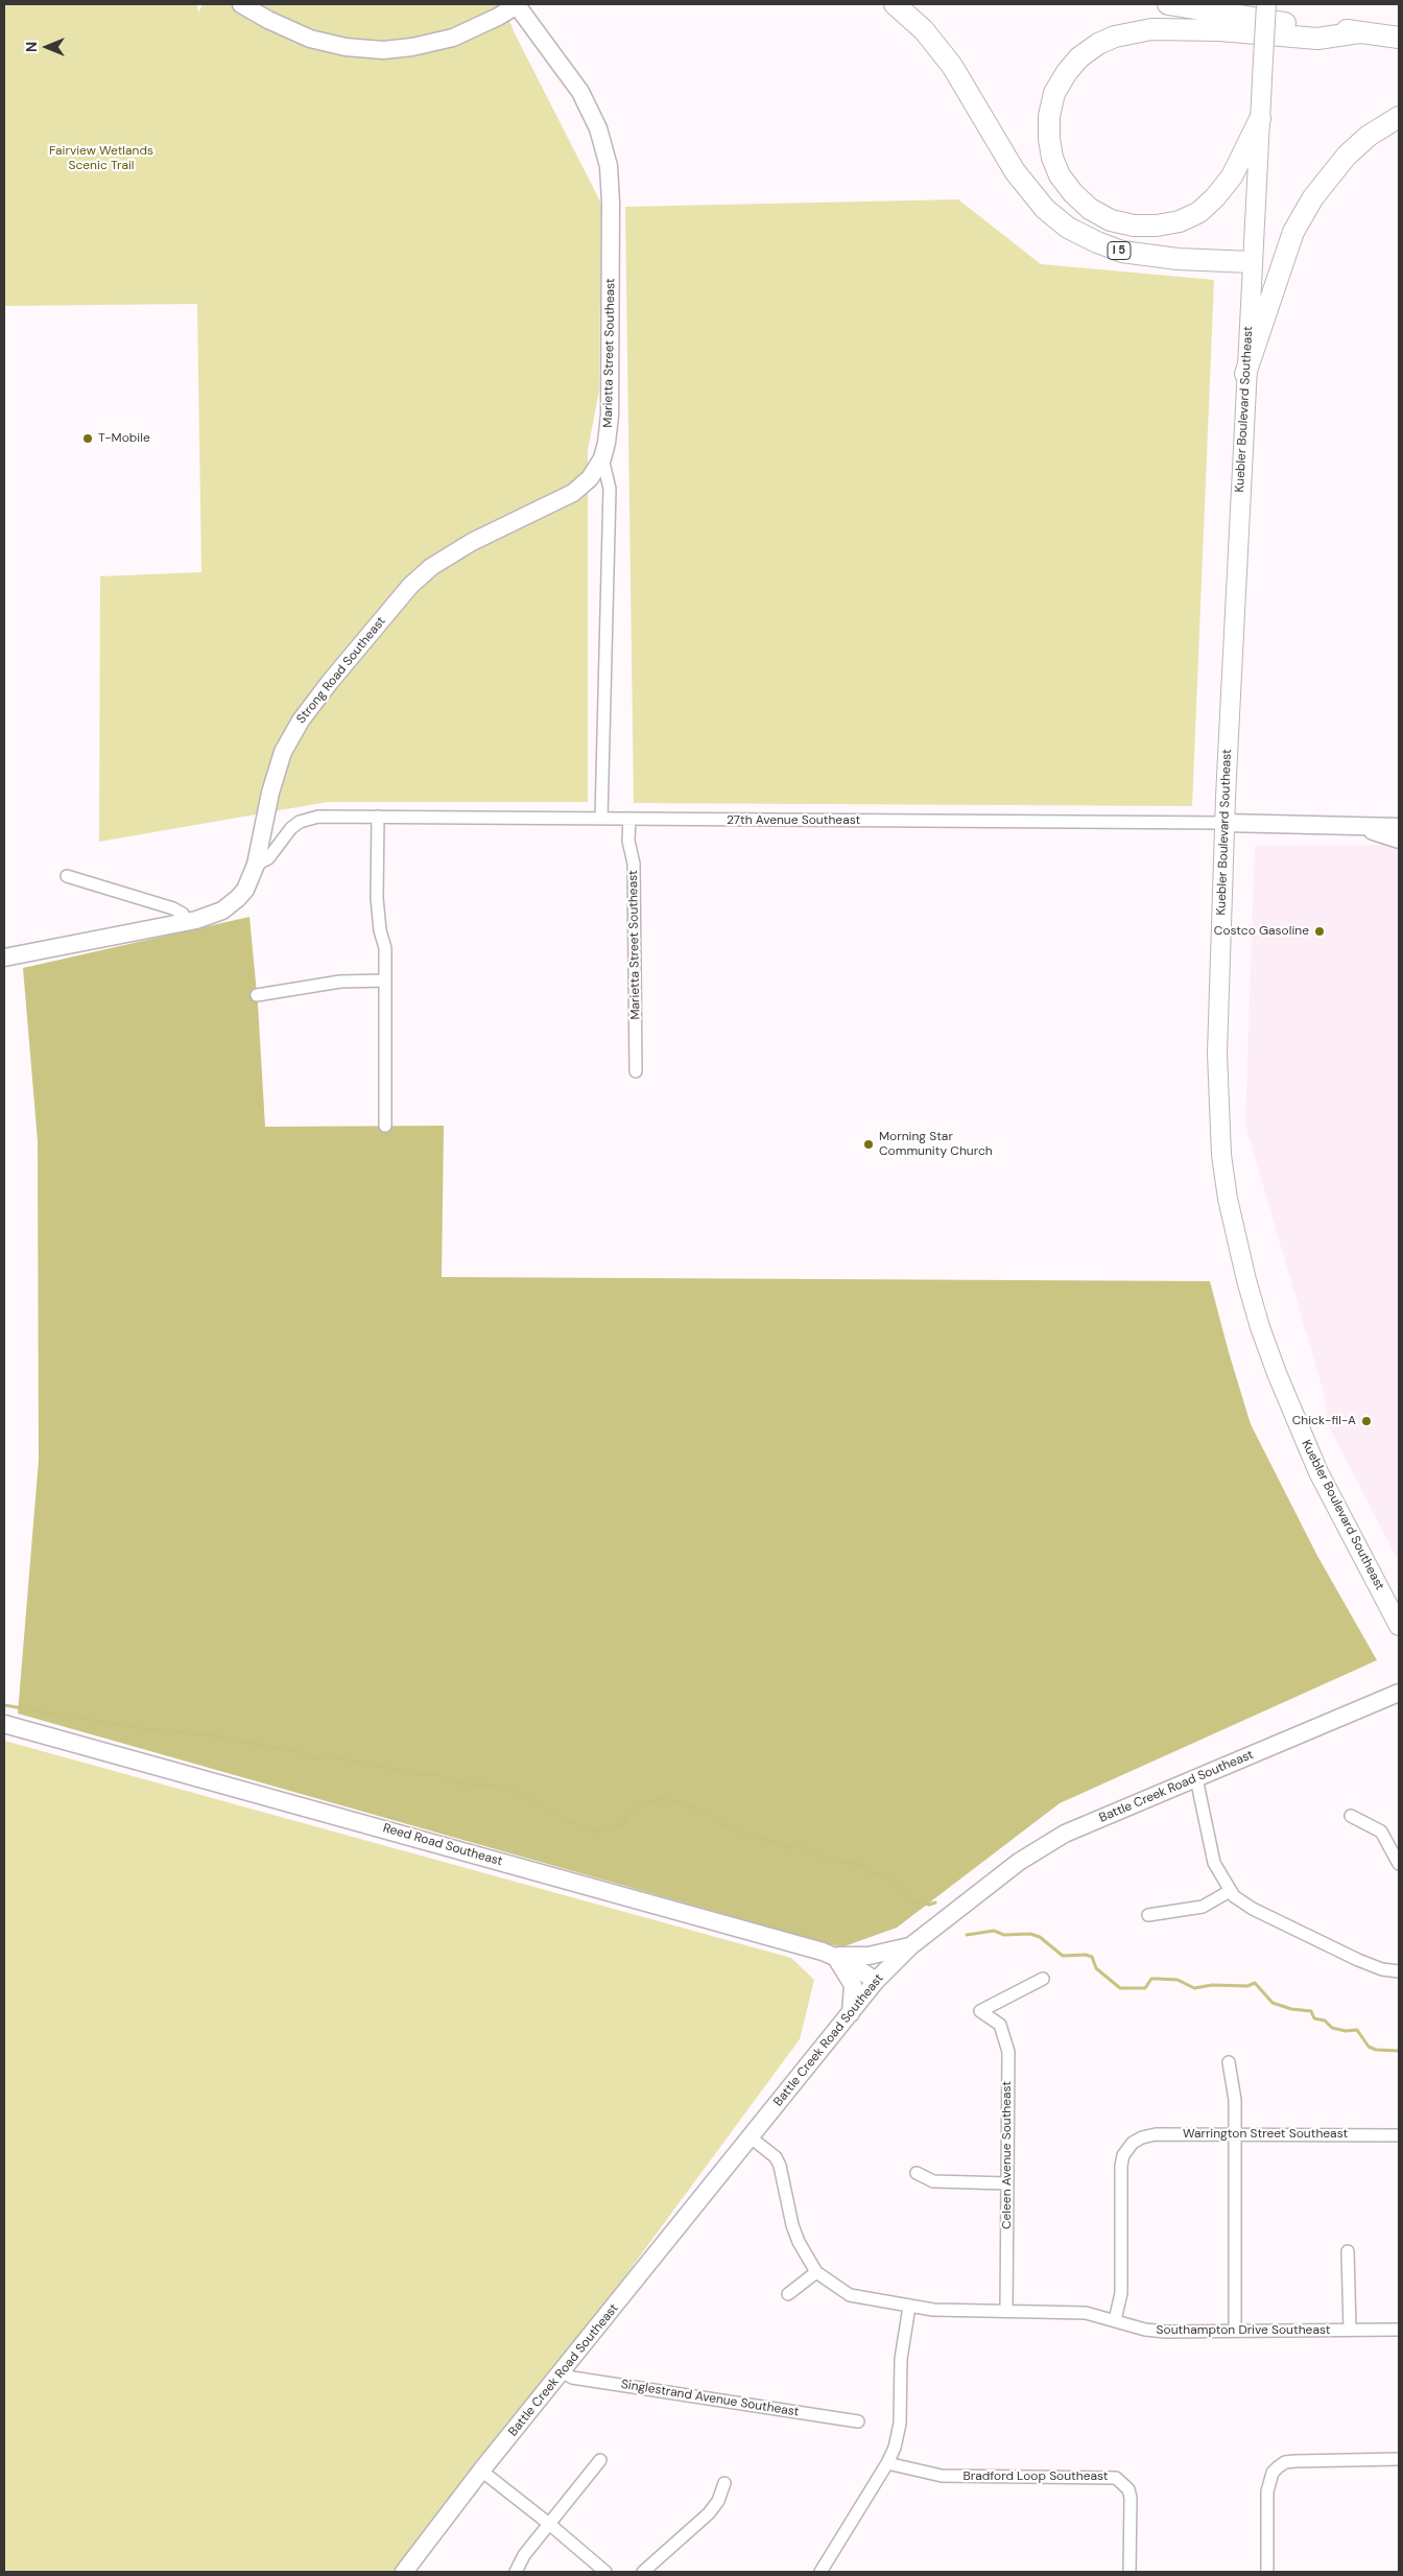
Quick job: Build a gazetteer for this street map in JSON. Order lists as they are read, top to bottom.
{
  "streets": {
    "highway": ["I 5"],
    "main road": ["Kuebler Boulevard Southeast"],
    "street": [
      "Marietta Street Southeast",
      "Strong Road Southeast",
      "27th Avenue Southeast",
      "Battle Creek Road Southeast",
      "Reed Road Southeast",
      "Warrington Street Southeast",
      "Celeen Avenue Southeast",
      "Southampton Drive Southeast",
      "Singlestrand Avenue Southeast",
      "Bradford Loop Southeast"
    ]
  },
  "crossings": [
    ["I 5", "Kuebler Boulevard Southeast"],
    ["Marietta Street Southeast", "Strong Road Southeast"],
    ["Marietta Street Southeast", "27th Avenue Southeast"],
    ["Kuebler Boulevard Southeast", "27th Avenue Southeast"],
    ["Strong Road Southeast", "27th Avenue Southeast"],
    ["Battle Creek Road Southeast", "Reed Road Southeast"],
    ["Battle Creek Road Southeast", "Southampton Drive Southeast"],
    ["Battle Creek Road Southeast", "Singlestrand Avenue Southeast"],
    ["Warrington Street Southeast", "Southampton Drive Southeast"],
    ["Celeen Avenue Southeast", "Southampton Drive Southeast"]
  ],
  "parks": ["Fairview Wetlands Scenic Trail"],
  "places": [
    "T-Mobile",
    "Costco Gasoline",
    "Morning Star Community Church",
    "Chick-fil-A"
  ],
  "north": "left"
}
